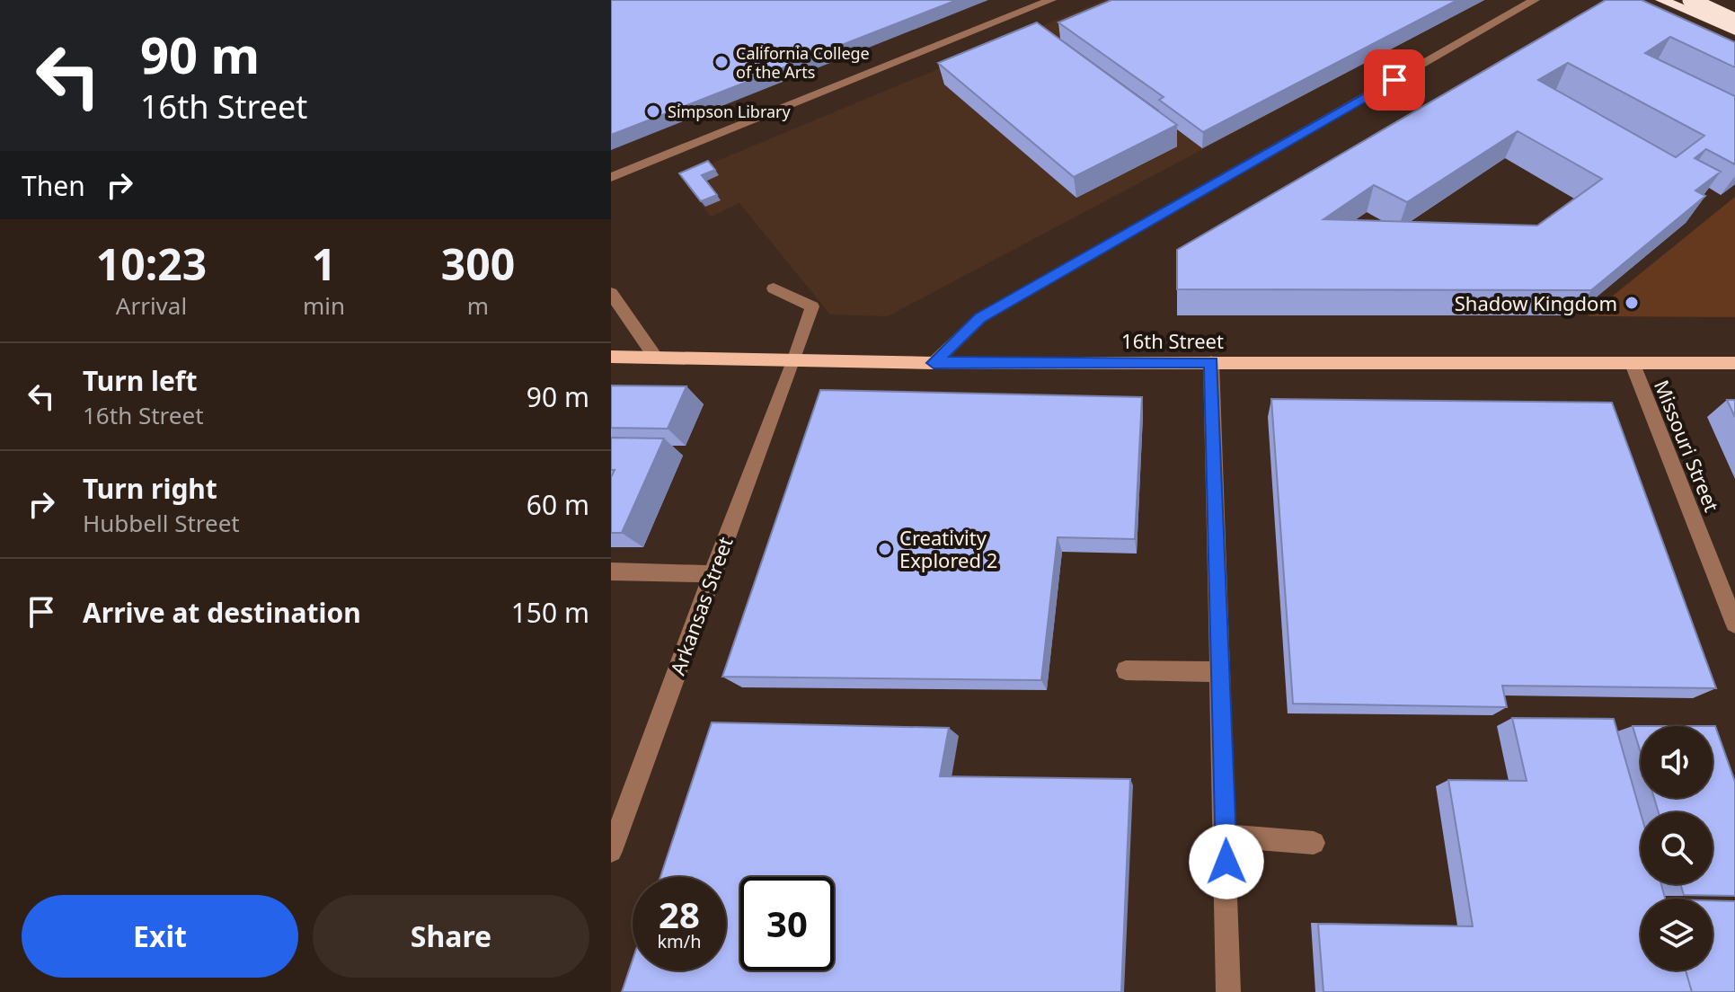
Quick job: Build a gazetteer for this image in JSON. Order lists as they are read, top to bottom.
{
  "streets": {
    "main road": ["16th Street"],
    "street": ["Missouri Street", "Arkansas Street"]
  },
  "crossings": [
    ["16th Street", "Missouri Street"],
    ["16th Street", "Arkansas Street"]
  ],
  "places": [
    "California College of the Arts",
    "Simpson Library",
    "Shadow Kingdom",
    "Creativity Explored 2"
  ],
  "page": {
    "turn": ["90 m", "16th Street"],
    "then": "Then",
    "eta": [
      "10:23",
      "Arrival",
      "1",
      "min",
      "300",
      "m"
    ],
    "list": [
      {
        "name": "Turn left",
        "note": "16th Street",
        "value": "90 m"
      },
      {
        "name": "Turn right",
        "note": "Hubbell Street",
        "value": "60 m"
      },
      {
        "name": "Arrive at destination",
        "value": "150 m"
      }
    ],
    "speed": "28 km/h",
    "limit": "30",
    "buttons": ["Exit", "Share"]
  }
}
